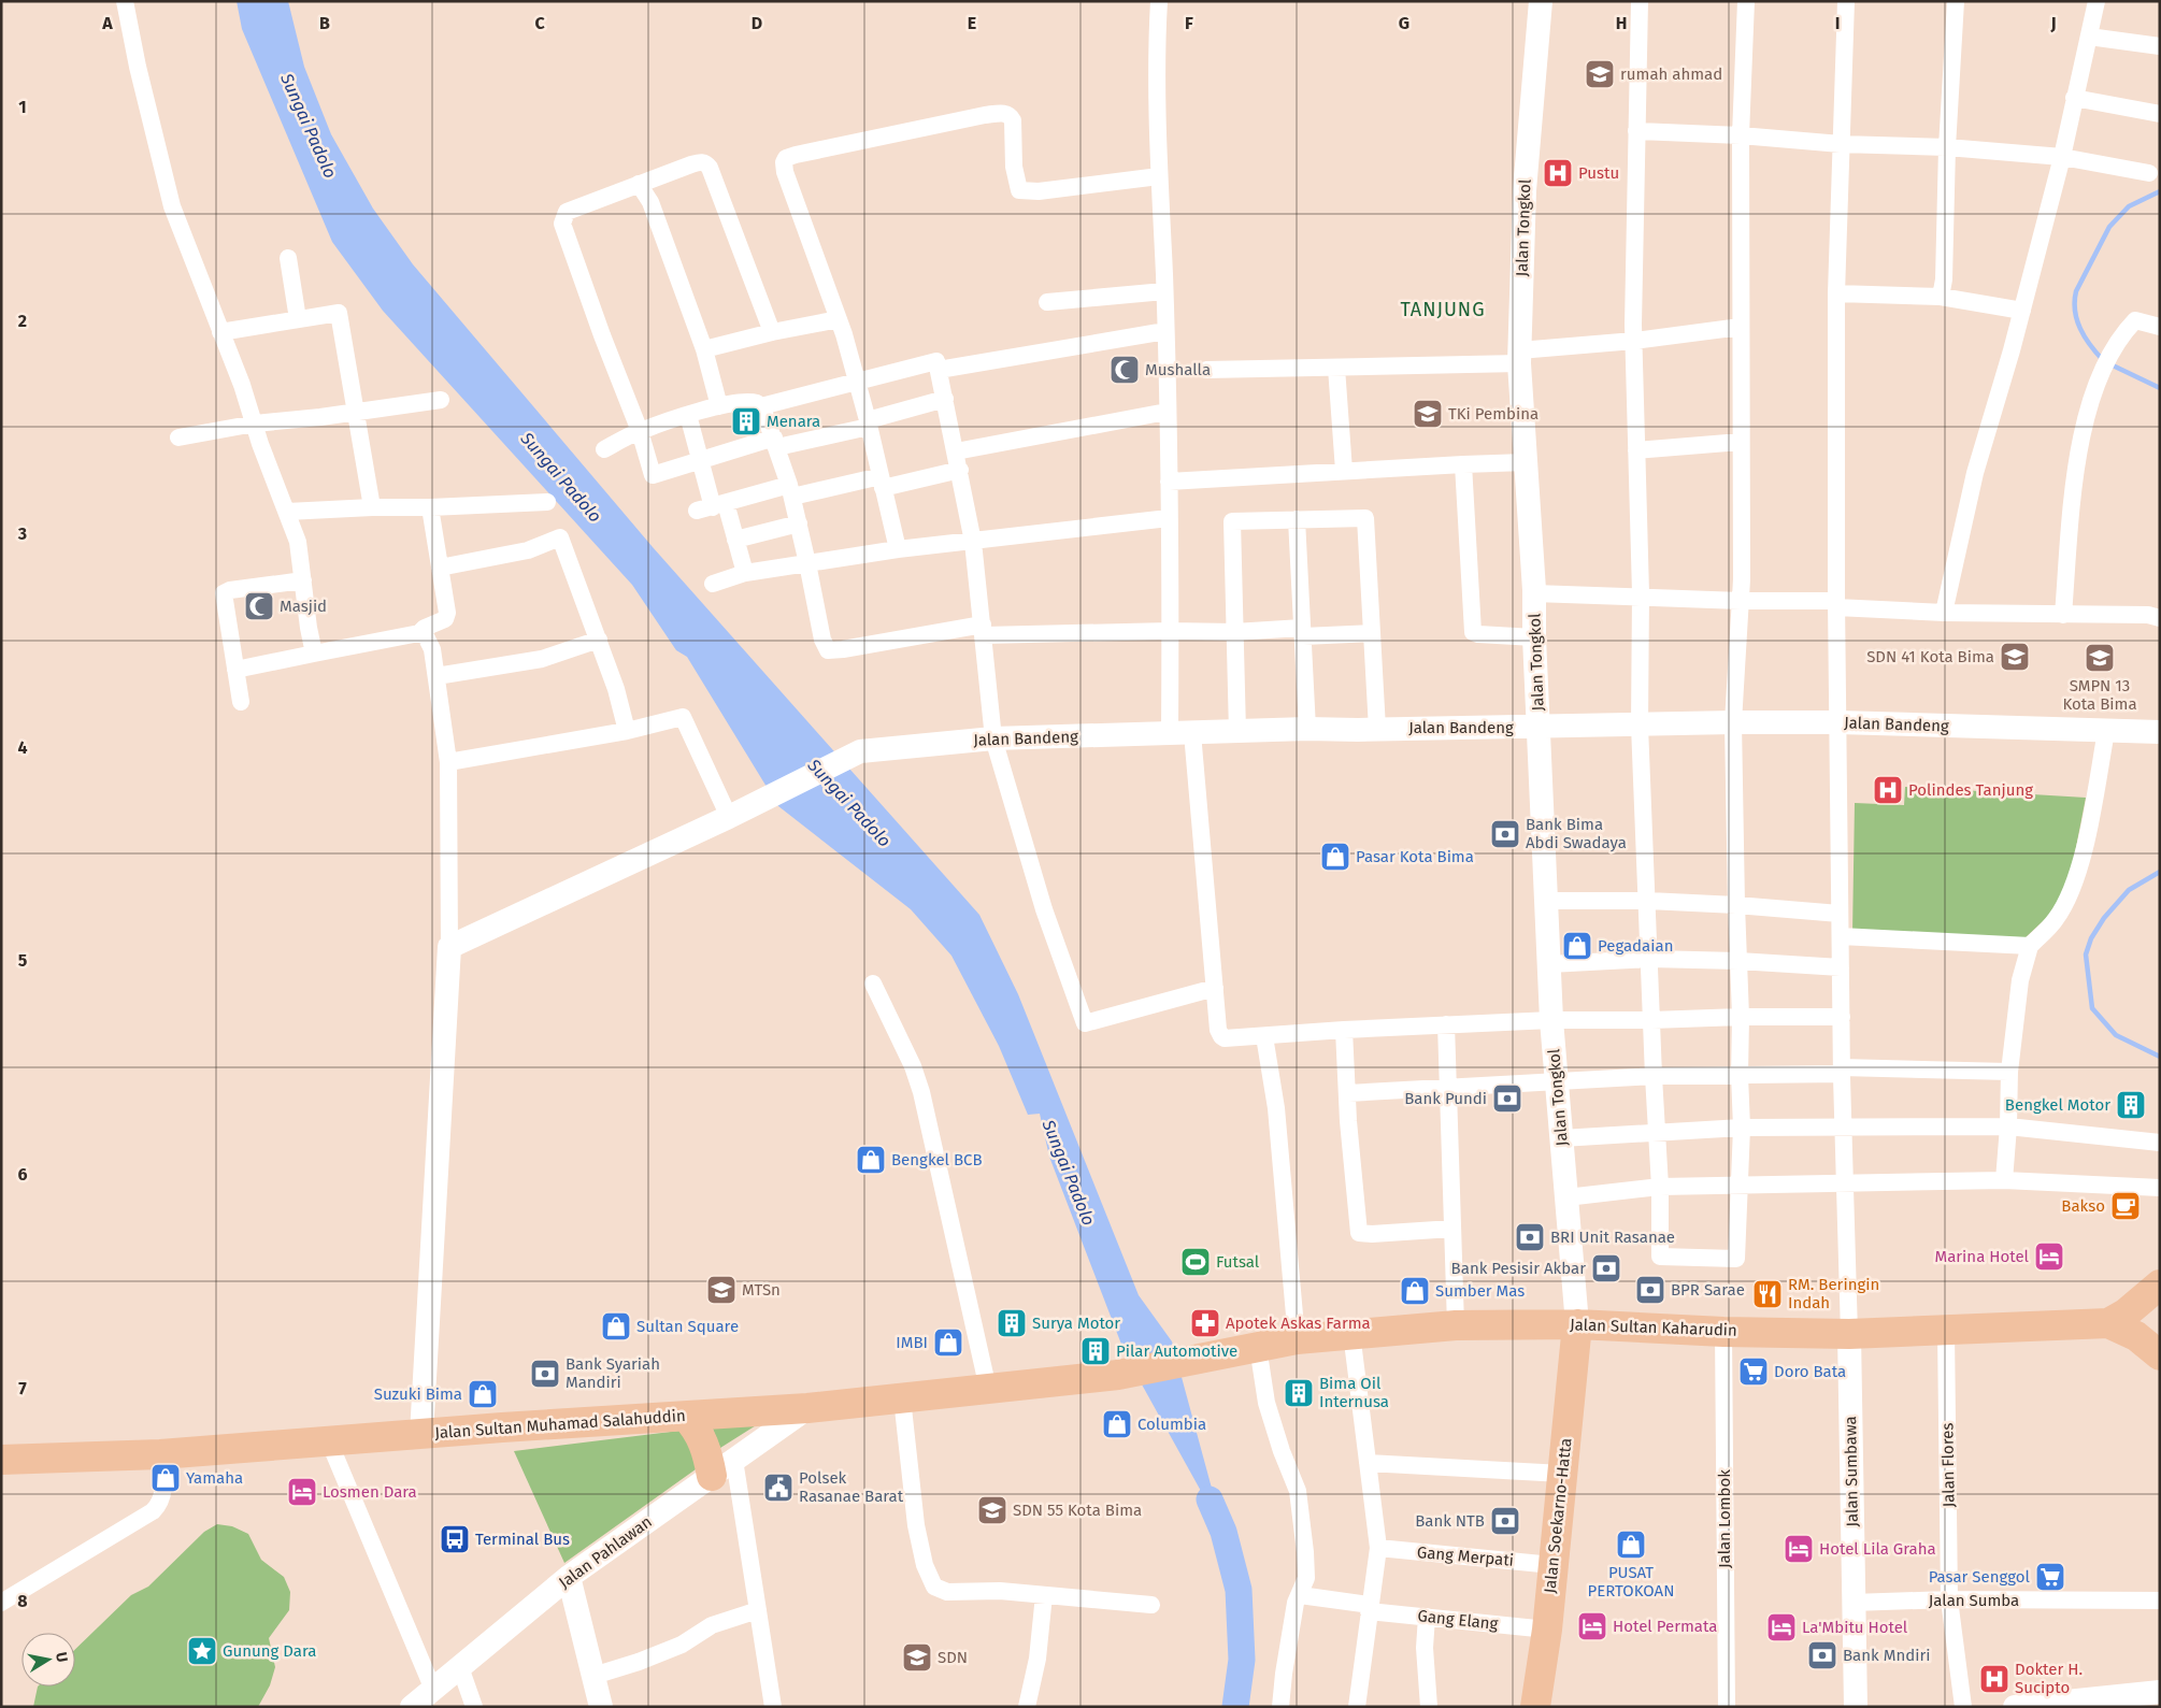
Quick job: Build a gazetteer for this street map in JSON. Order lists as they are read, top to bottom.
{
  "streets": {
    "highway": ["Jalan Sultan Kaharudin", "Jalan Sultan Muhamad Salahuddin", "Jalan Soekarno-Hatta"],
    "street": [
      "Jalan Tongkol",
      "Jalan Bandeng",
      "Jalan Flores",
      "Jalan Sumbawa",
      "Jalan Lombok",
      "Jalan Pahlawan",
      "Gang Merpati",
      "Jalan Sumba",
      "Gang Elang"
    ]
  },
  "crossings": [
    ["Jalan Tongkol", "Jalan Bandeng"],
    ["Jalan Tongkol", "Jalan Sultan Kaharudin"],
    ["Jalan Tongkol", "Jalan Soekarno-Hatta"],
    ["Jalan Sultan Kaharudin", "Jalan Sultan Muhamad Salahuddin"],
    ["Jalan Sultan Kaharudin", "Jalan Flores"],
    ["Jalan Sultan Kaharudin", "Jalan Sumbawa"],
    ["Jalan Sultan Kaharudin", "Jalan Soekarno-Hatta"],
    ["Jalan Sultan Kaharudin", "Jalan Lombok"],
    ["Jalan Sultan Muhamad Salahuddin", "Jalan Pahlawan"],
    ["Jalan Flores", "Jalan Sumba"],
    ["Jalan Sumbawa", "Jalan Sumba"],
    ["Jalan Soekarno-Hatta", "Gang Merpati"],
    ["Jalan Soekarno-Hatta", "Gang Elang"]
  ],
  "districts": ["TANJUNG"],
  "water": ["Sungai Padolo"],
  "places": {
    "school or university": [
      "rumah ahmad",
      "TKi Pembina",
      "SDN 41 Kota Bima",
      "SMPN 13 Kota Bima",
      "MTSn",
      "SDN 55 Kota Bima",
      "SDN"
    ],
    "hospital": ["Pustu", "Polindes Tanjung", "Dokter H. Sucipto"],
    "mosque": ["Mushalla", "Masjid"],
    "building": [
      "Menara",
      "Bengkel Motor",
      "Surya Motor",
      "Pilar Automotive",
      "Bima Oil Internusa"
    ],
    "bank": [
      "Bank Bima Abdi Swadaya",
      "Bank Pundi",
      "BRI Unit Rasanae",
      "Bank Pesisir Akbar",
      "BPR Sarae",
      "Bank Syariah Mandiri",
      "Bank NTB",
      "Bank Mndiri"
    ],
    "shop": [
      "Pasar Kota Bima",
      "Pegadaian",
      "Bengkel BCB",
      "Sumber Mas",
      "Sultan Square",
      "IMBI",
      "Suzuki Bima",
      "Columbia",
      "Yamaha",
      "PUSAT PERTOKOAN"
    ],
    "cafe": ["Bakso"],
    "hotel": [
      "Marina Hotel",
      "Losmen Dara",
      "Hotel Lila Graha",
      "Hotel Permata",
      "La'Mbitu Hotel"
    ],
    "sports": ["Futsal"],
    "restaurant": ["RM. Beringin Indah"],
    "pharmacy": ["Apotek Askas Farma"],
    "supermarket": ["Doro Bata", "Pasar Senggol"],
    "public building": ["Polsek Rasanae Barat"],
    "bus stop": ["Terminal Bus"],
    "place": ["Gunung Dara"]
  },
  "north": "right",
  "grid": {
    "columns": [
      "A",
      "B",
      "C",
      "D",
      "E",
      "F",
      "G",
      "H",
      "I",
      "J"
    ],
    "rows": [
      "1",
      "2",
      "3",
      "4",
      "5",
      "6",
      "7",
      "8"
    ]
  }
}
